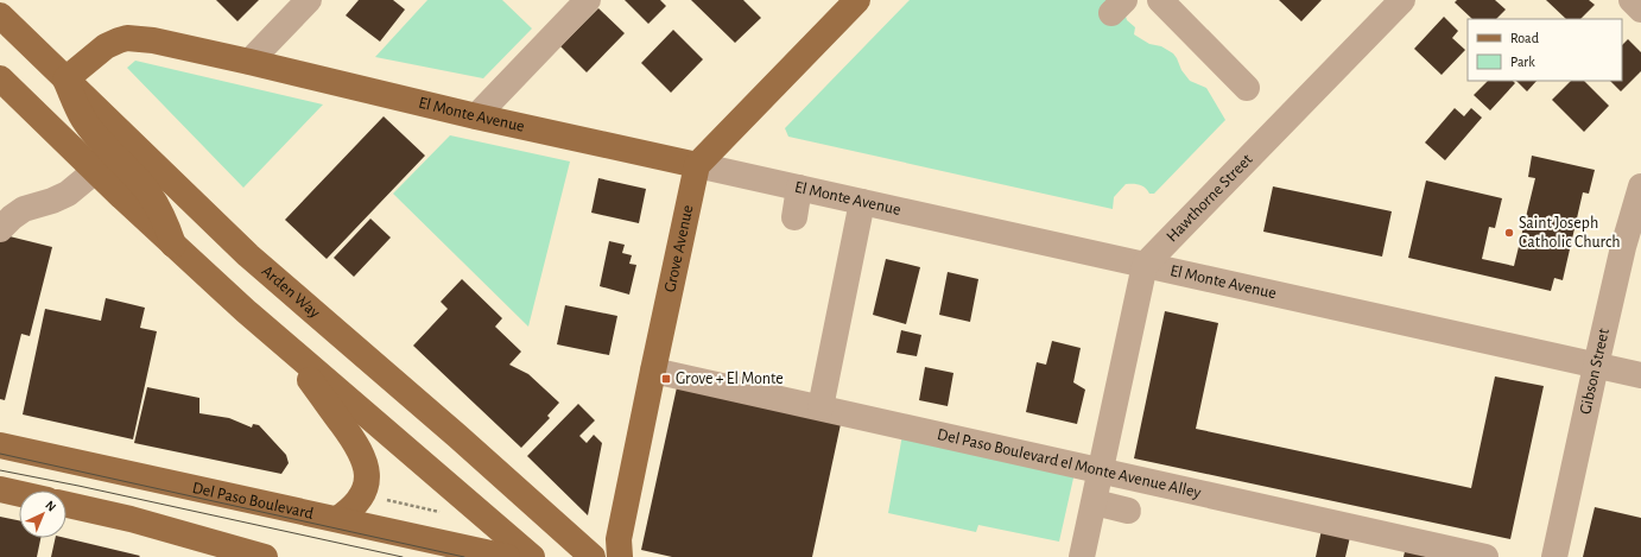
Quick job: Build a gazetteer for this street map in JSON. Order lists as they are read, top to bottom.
{
  "streets": {
    "main road": [
      "El Monte Avenue",
      "Grove Avenue",
      "Arden Way",
      "Del Paso Boulevard"
    ],
    "street": ["Hawthorne Street", "Gibson Street", "Del Paso Boulevard el Monte Avenue Alley"]
  },
  "crossings": [
    ["El Monte Avenue", "Hawthorne Street"],
    ["El Monte Avenue", "Grove Avenue"],
    ["El Monte Avenue", "Arden Way"],
    ["El Monte Avenue", "Gibson Street"],
    ["Grove Avenue", "Del Paso Boulevard el Monte Avenue Alley"]
  ],
  "places": {
    "other": ["Saint Joseph Catholic Church"],
    "transit": ["Grove + El Monte"]
  },
  "legend": ["Road", "Park"],
  "north": "top right"
}
